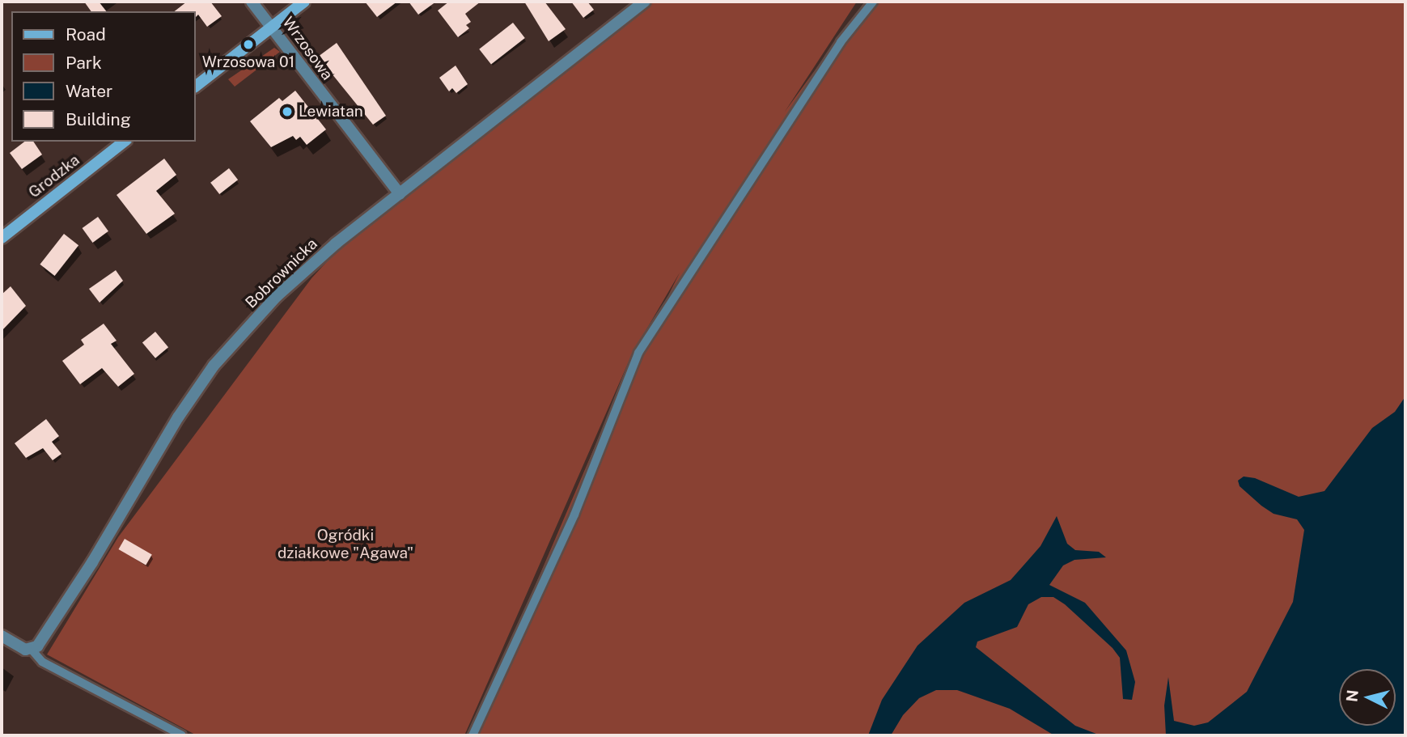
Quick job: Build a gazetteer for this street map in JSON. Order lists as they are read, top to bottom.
{
  "streets": {
    "street": ["Wrzosowa", "Grodzka", "Bobrownicka"]
  },
  "crossings": [
    ["Wrzosowa", "Bobrownicka"]
  ],
  "parks": ["Ogródki działkowe \"Agawa\""],
  "places": ["Wrzosowa 01", "Lewiatan"],
  "legend": [
    "Road",
    "Park",
    "Water",
    "Building"
  ],
  "north": "left"
}
